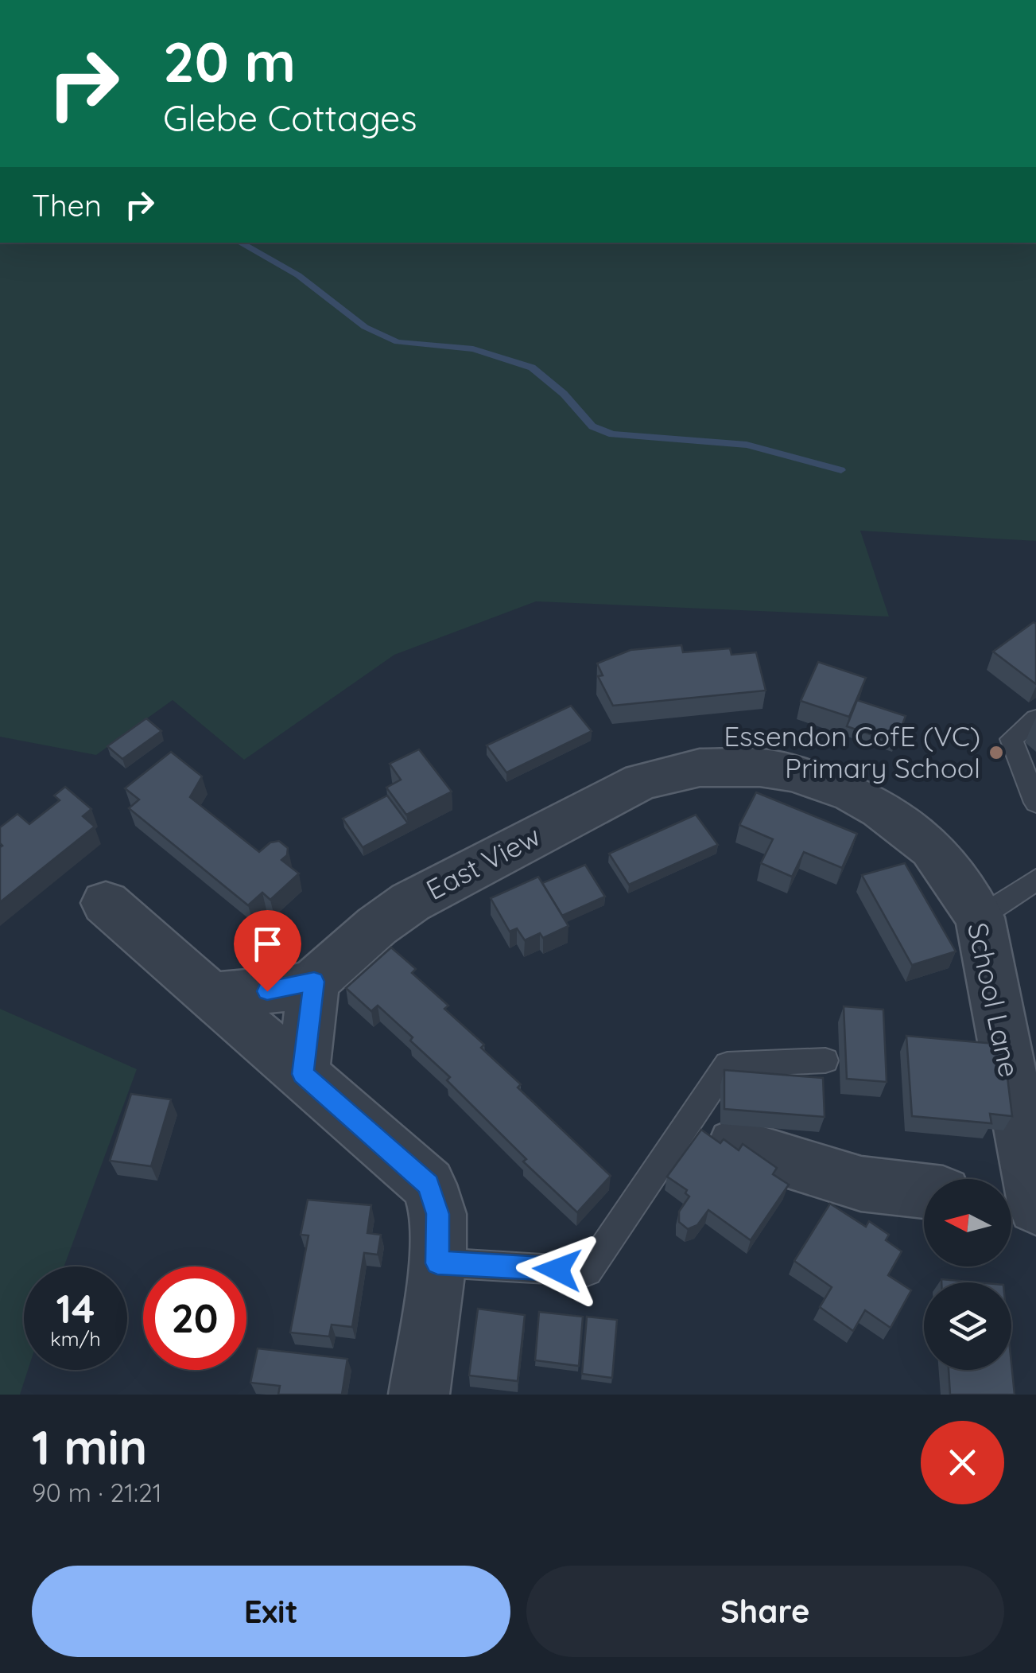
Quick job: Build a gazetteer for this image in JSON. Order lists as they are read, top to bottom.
{
  "streets": {
    "street": ["East View", "School Lane"]
  },
  "crossings": [
    ["East View", "School Lane"]
  ],
  "places": ["Essendon CofE (VC) Primary School"],
  "north": "left",
  "page": {
    "turn": ["20 m", "Glebe Cottages"],
    "then": "Then",
    "speed": "14 km/h",
    "limit": "20",
    "heading": ["1 min", "90 m · 21:21"],
    "buttons": ["Exit", "Share"]
  }
}
